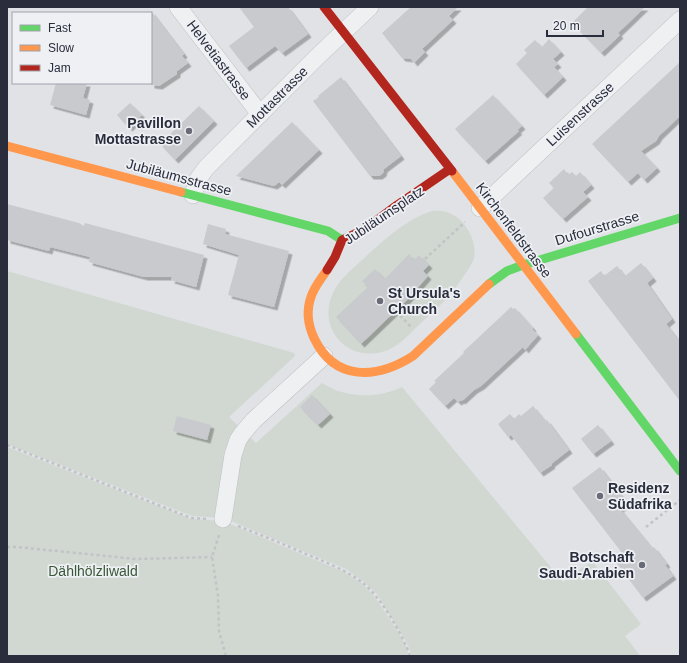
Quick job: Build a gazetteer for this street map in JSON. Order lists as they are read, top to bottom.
{
  "streets": {
    "street": [
      "Helvetiastrasse",
      "Mottastrasse",
      "Luisenstrasse",
      "Jubiläumsstrasse",
      "Jubiläumsplatz",
      "Dufourstrasse",
      "Kirchenfeldstrasse"
    ]
  },
  "crossings": [
    ["Helvetiastrasse", "Mottastrasse"],
    ["Mottastrasse", "Jubiläumsstrasse"],
    ["Mottastrasse", "Kirchenfeldstrasse"],
    ["Luisenstrasse", "Kirchenfeldstrasse"],
    ["Jubiläumsstrasse", "Jubiläumsplatz"],
    ["Jubiläumsplatz", "Dufourstrasse"],
    ["Jubiläumsplatz", "Kirchenfeldstrasse"],
    ["Dufourstrasse", "Kirchenfeldstrasse"]
  ],
  "parks": ["Dählhölzliwald"],
  "places": [
    "Pavillon Mottastrasse",
    "St Ursula's Church",
    "Residenz Südafrika",
    "Botschaft Saudi-Arabien"
  ],
  "legend": ["Fast", "Slow", "Jam"],
  "scale_bar": "20 m"
}
